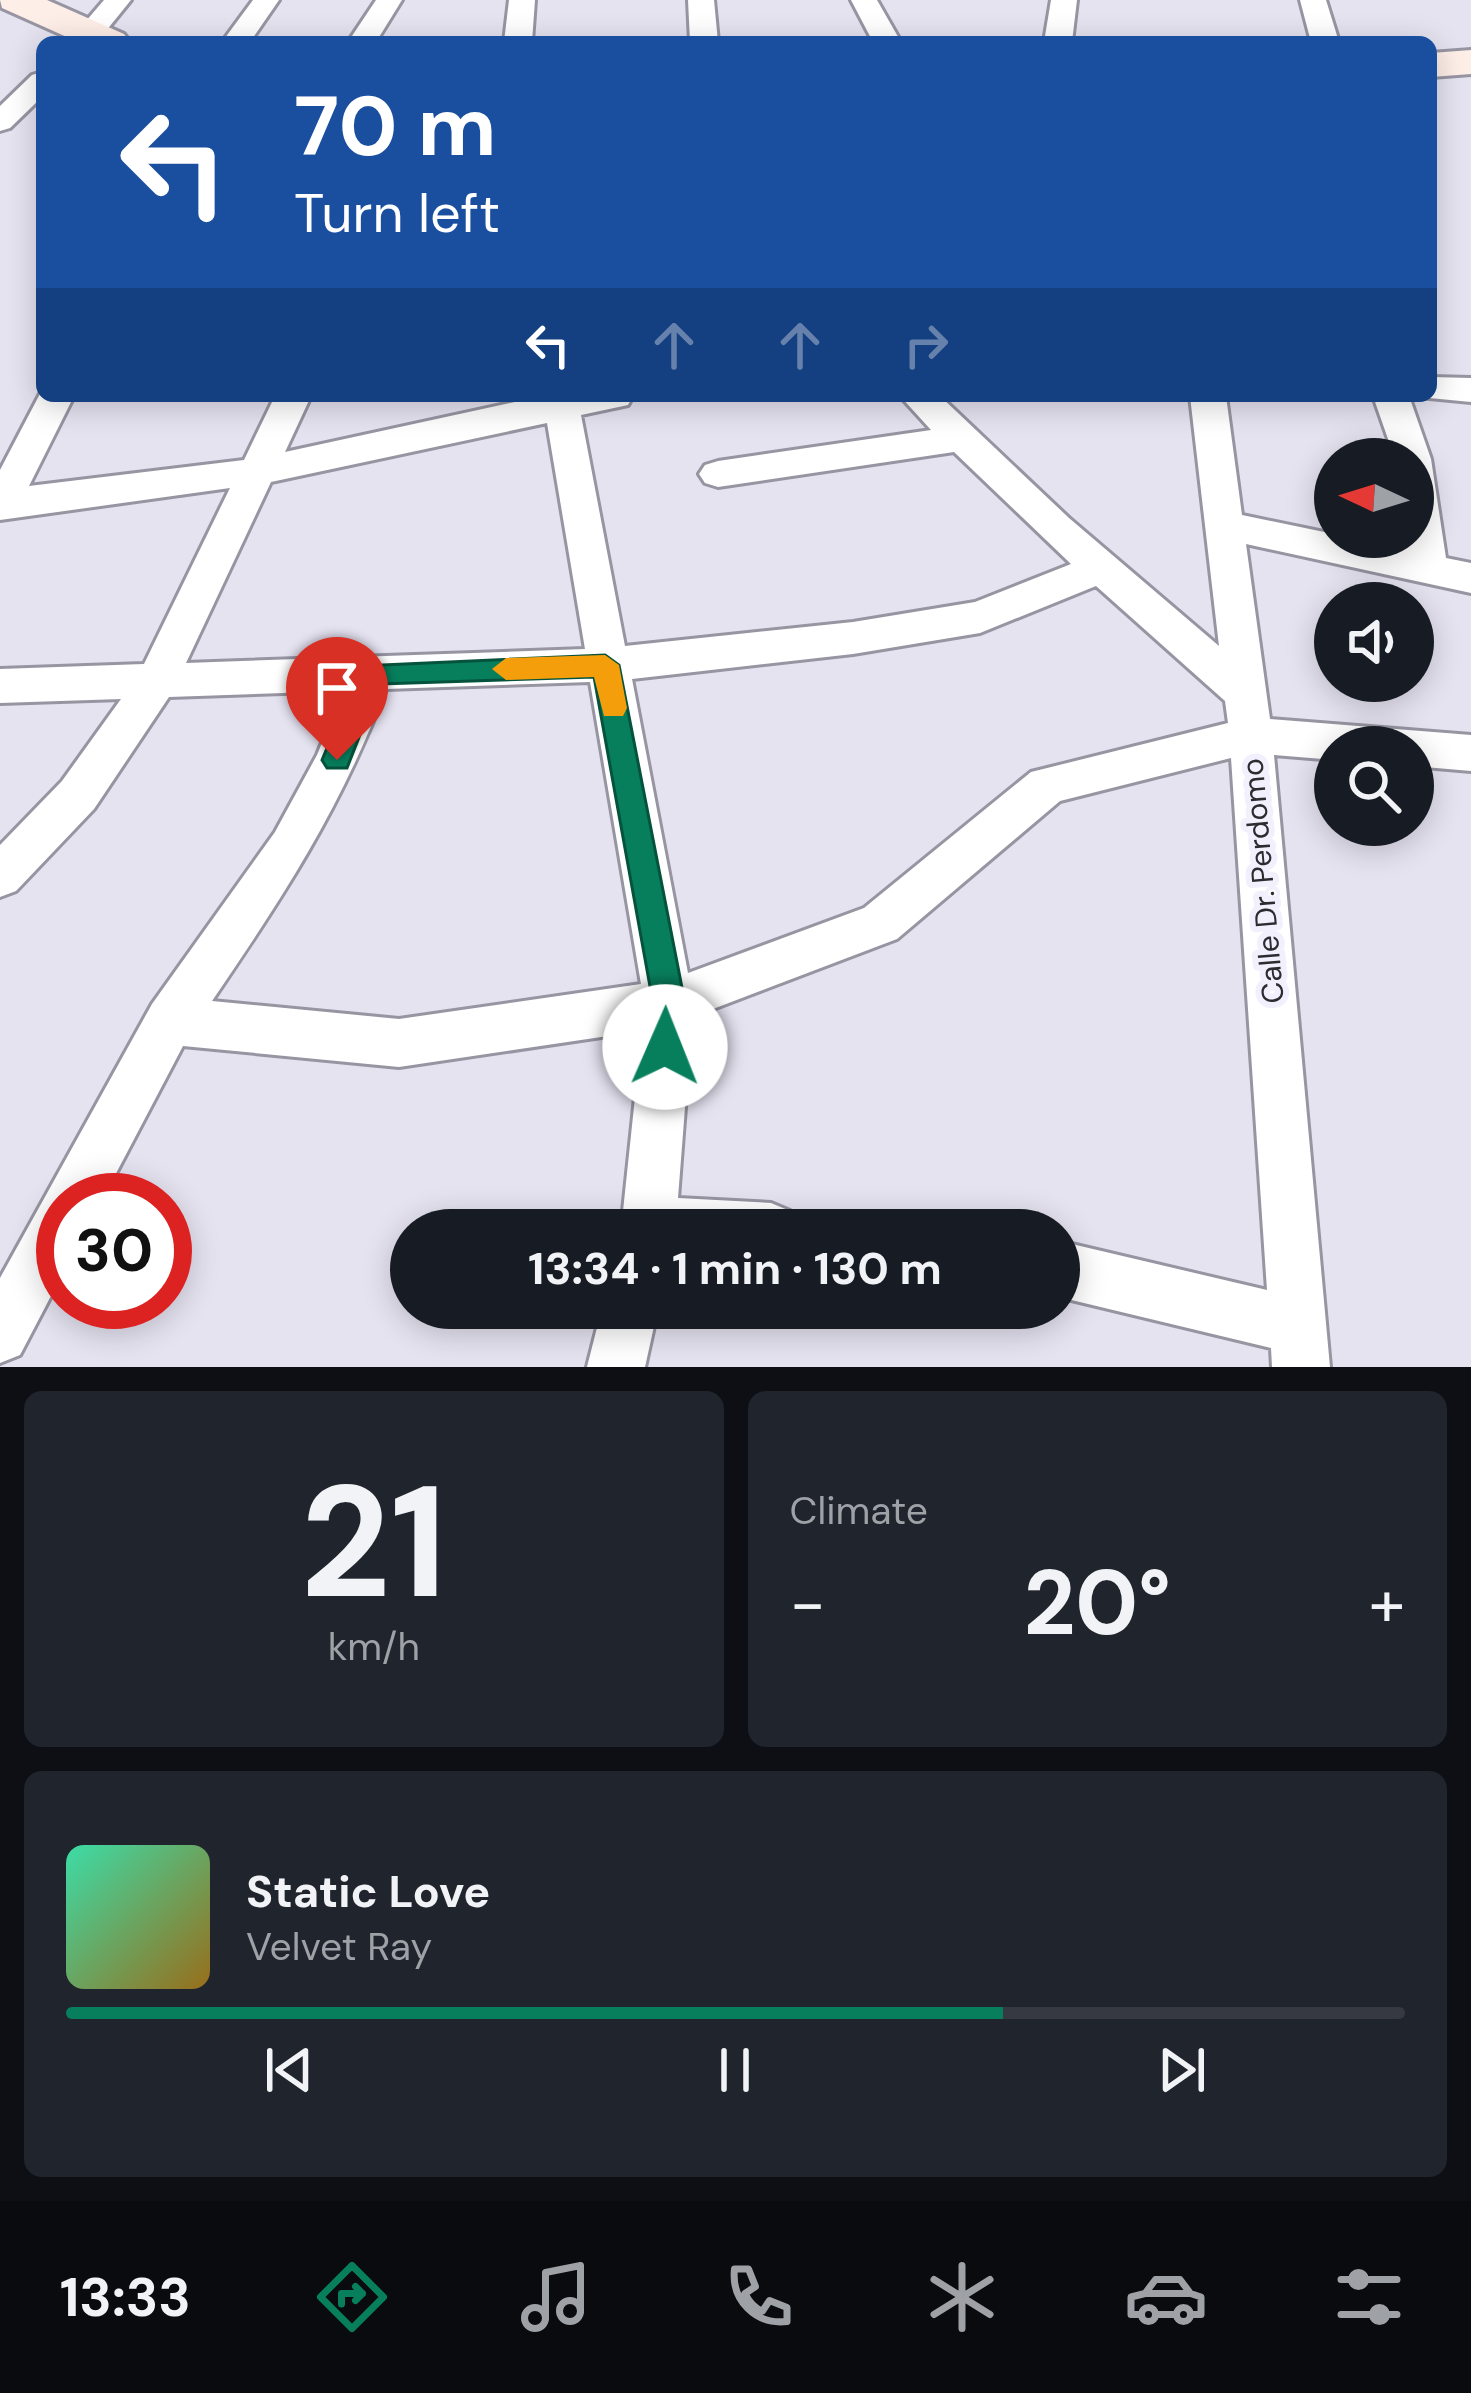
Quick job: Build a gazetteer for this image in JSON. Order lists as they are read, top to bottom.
{
  "streets": {
    "street": ["Calle Dr. Perdomo"]
  },
  "north": "left",
  "page": {
    "turn": ["70 m", "Turn left"],
    "limit": "30",
    "trip": "13:34 · 1 min · 130 m",
    "tile": [
      ["21", "km/h"],
      "Climate"
    ],
    "heat": ["−", "20°", "+"],
    "song": ["Static Love", "Velvet Ray"],
    "tabs": "13:33"
  }
}
